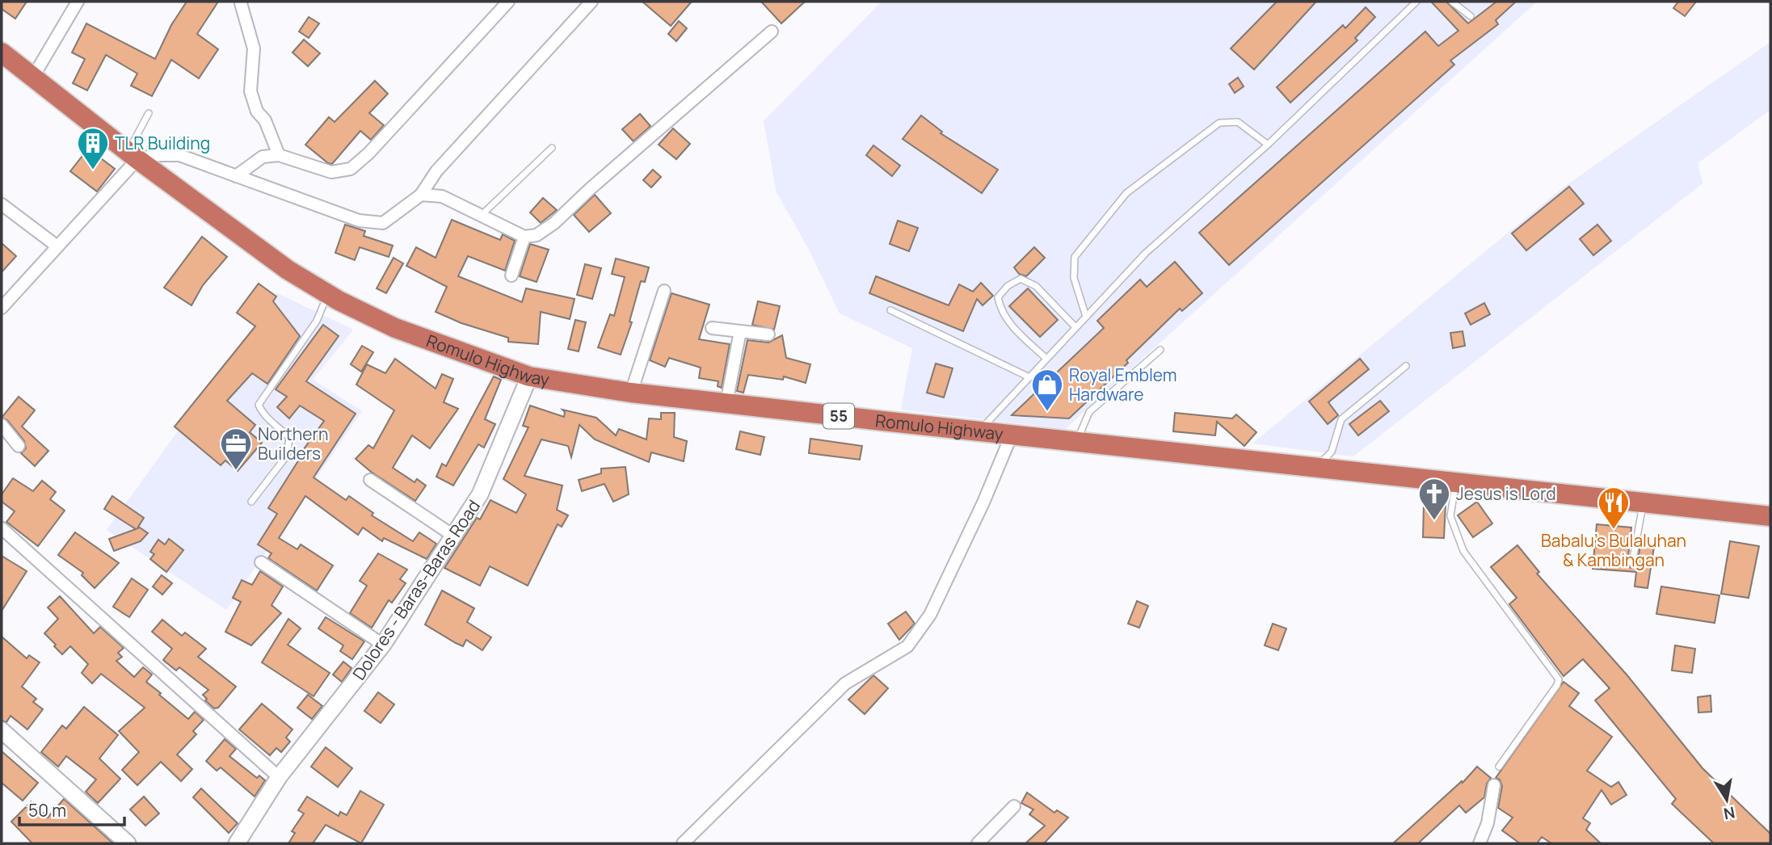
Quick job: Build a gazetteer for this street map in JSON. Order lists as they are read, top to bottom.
{
  "streets": {
    "highway": ["Romulo Highway", "55"],
    "street": ["Dolores - Baras-Baras Road"]
  },
  "crossings": [
    ["Romulo Highway", "Dolores - Baras-Baras Road"]
  ],
  "places": {
    "building": ["TLR Building"],
    "shop": ["Royal Emblem Hardware"],
    "office": ["Northern Builders"],
    "church": ["Jesus is Lord"],
    "restaurant": ["Babalu's Bulaluhan & Kambingan"]
  },
  "scale_bar": "50 m",
  "north": "bottom"
}
